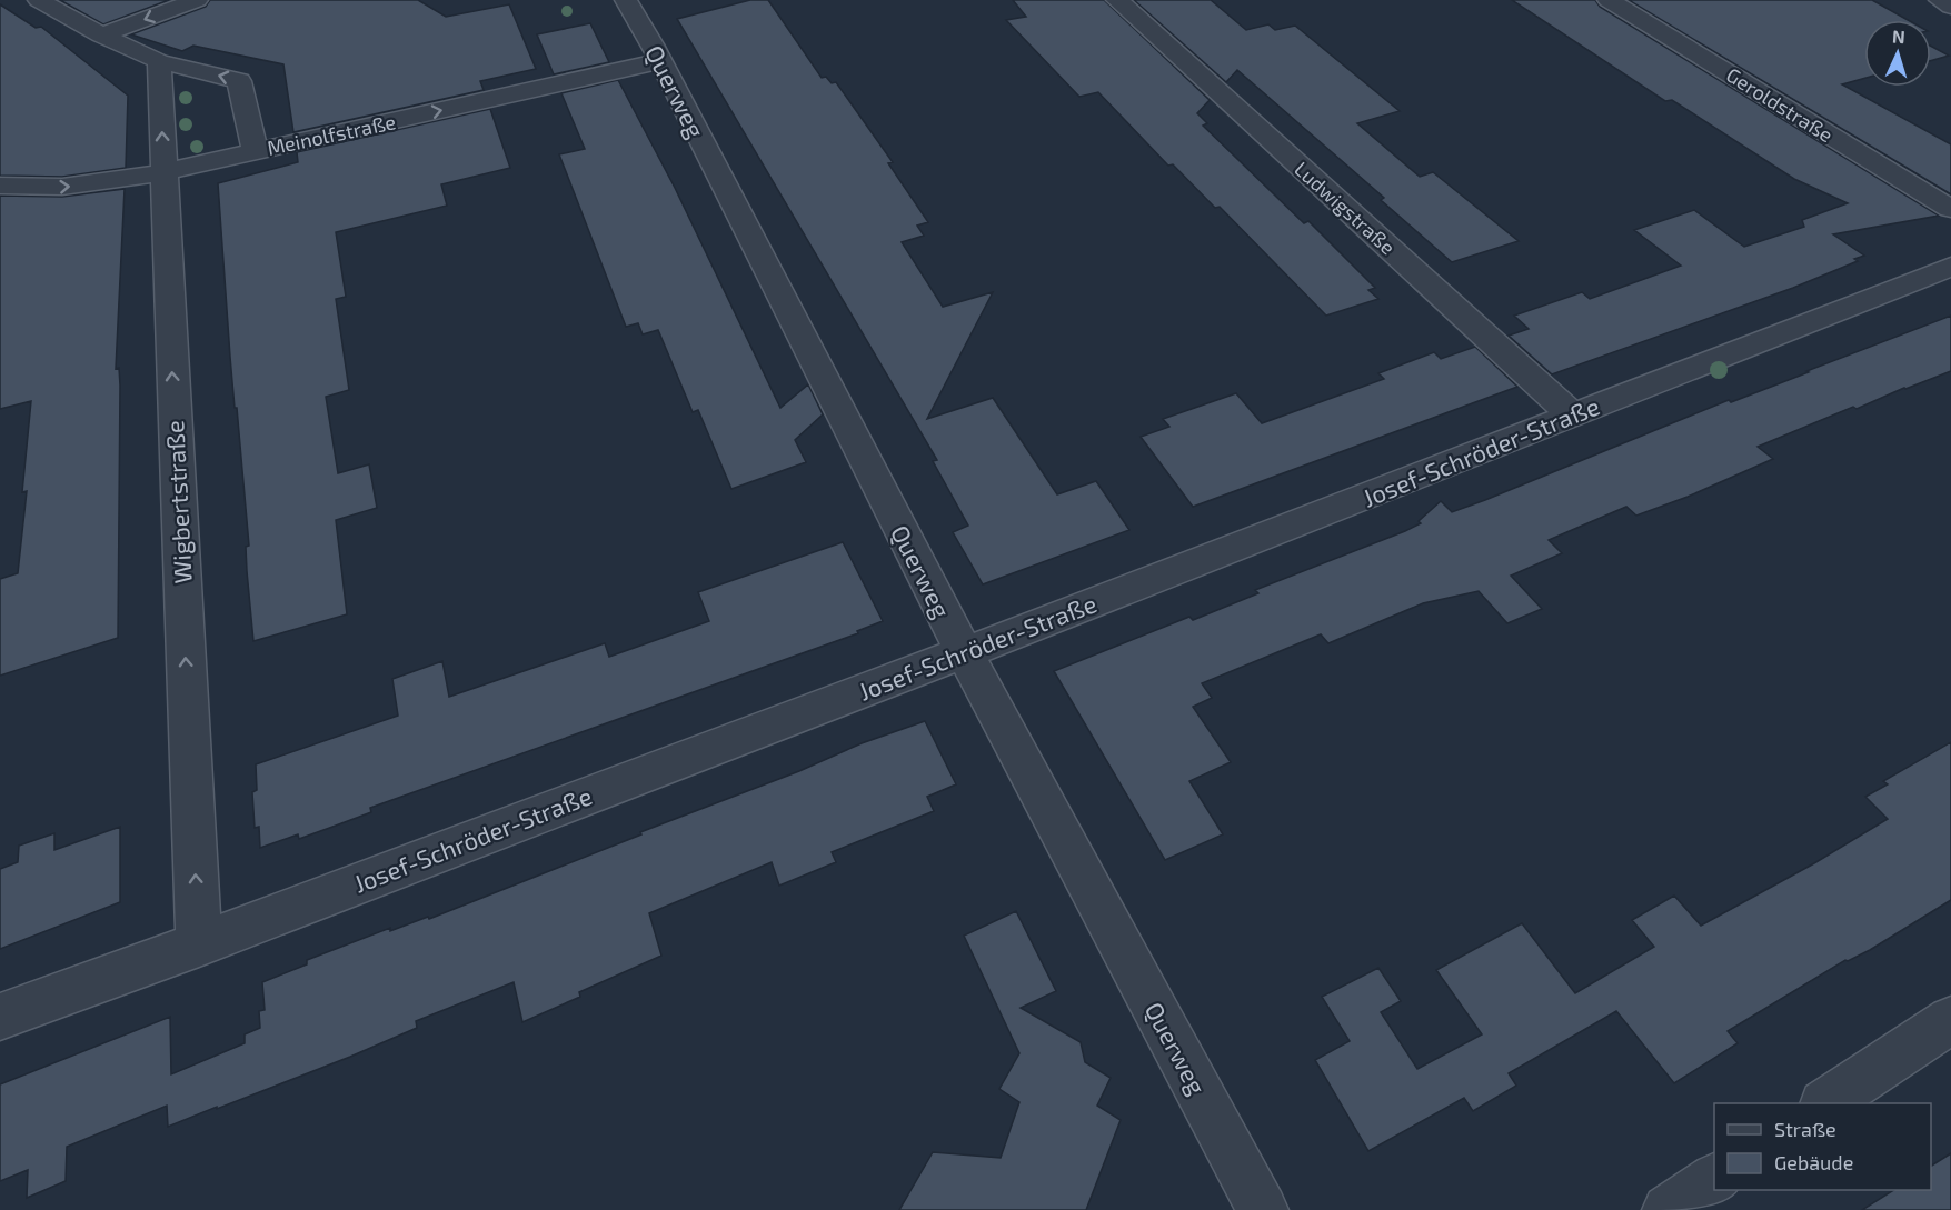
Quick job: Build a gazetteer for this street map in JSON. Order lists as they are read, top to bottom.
{
  "streets": {
    "street": [
      "Querweg",
      "Geroldstraße",
      "Meinolfstraße",
      "Ludwigstraße",
      "Josef-Schröder-Straße",
      "Wigbertstraße"
    ]
  },
  "crossings": [
    ["Querweg", "Meinolfstraße"],
    ["Querweg", "Josef-Schröder-Straße"],
    ["Meinolfstraße", "Wigbertstraße"],
    ["Ludwigstraße", "Josef-Schröder-Straße"],
    ["Josef-Schröder-Straße", "Wigbertstraße"]
  ],
  "one_way": ["Meinolfstraße", "Wigbertstraße"],
  "legend": ["Straße", "Gebäude"],
  "north": "top"
}
